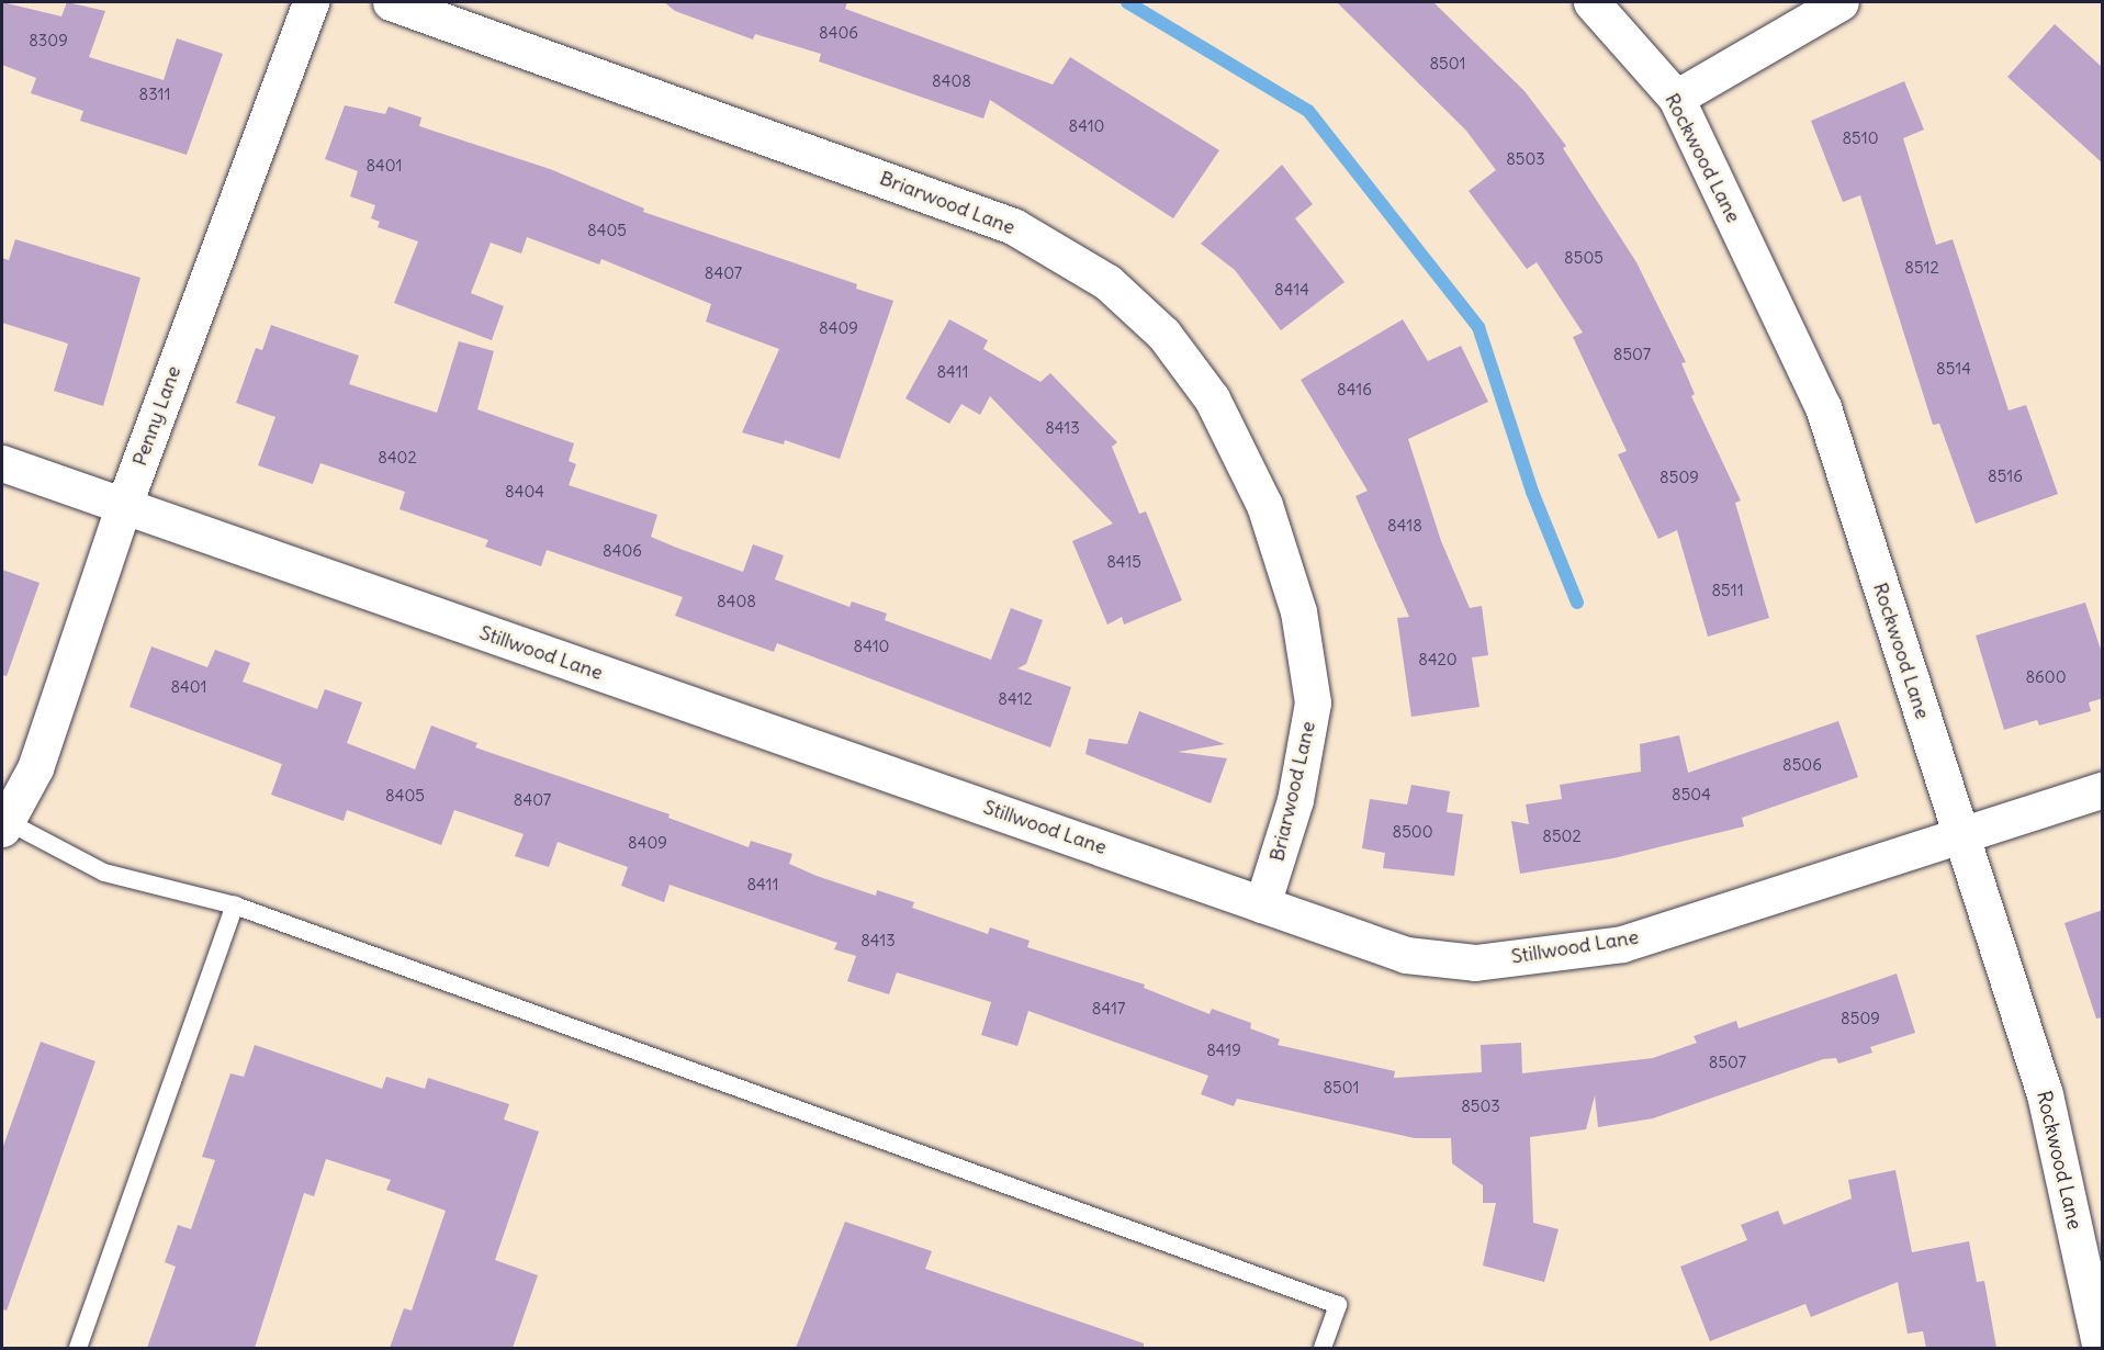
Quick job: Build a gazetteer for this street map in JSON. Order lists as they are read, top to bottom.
{
  "streets": {
    "street": [
      "Rockwood Lane",
      "Briarwood Lane",
      "Penny Lane",
      "Stillwood Lane"
    ]
  },
  "crossings": [
    ["Rockwood Lane", "Stillwood Lane"],
    ["Briarwood Lane", "Stillwood Lane"],
    ["Penny Lane", "Stillwood Lane"]
  ],
  "house_numbers": [
    "8406",
    "8309",
    "8501",
    "8408",
    "8311",
    "8410",
    "8510",
    "8503",
    "8401",
    "8405",
    "8505",
    "8512",
    "8407",
    "8414",
    "8409",
    "8507",
    "8514",
    "8411",
    "8416",
    "8413",
    "8402",
    "8516",
    "8509",
    "8404",
    "8418",
    "8406",
    "8415",
    "8511",
    "8408",
    "8410",
    "8420",
    "8600",
    "8401",
    "8412",
    "8506",
    "8504",
    "8405",
    "8407",
    "8500",
    "8502",
    "8409",
    "8411",
    "8413",
    "8417",
    "8509",
    "8419",
    "8507",
    "8501",
    "8503"
  ]
}
